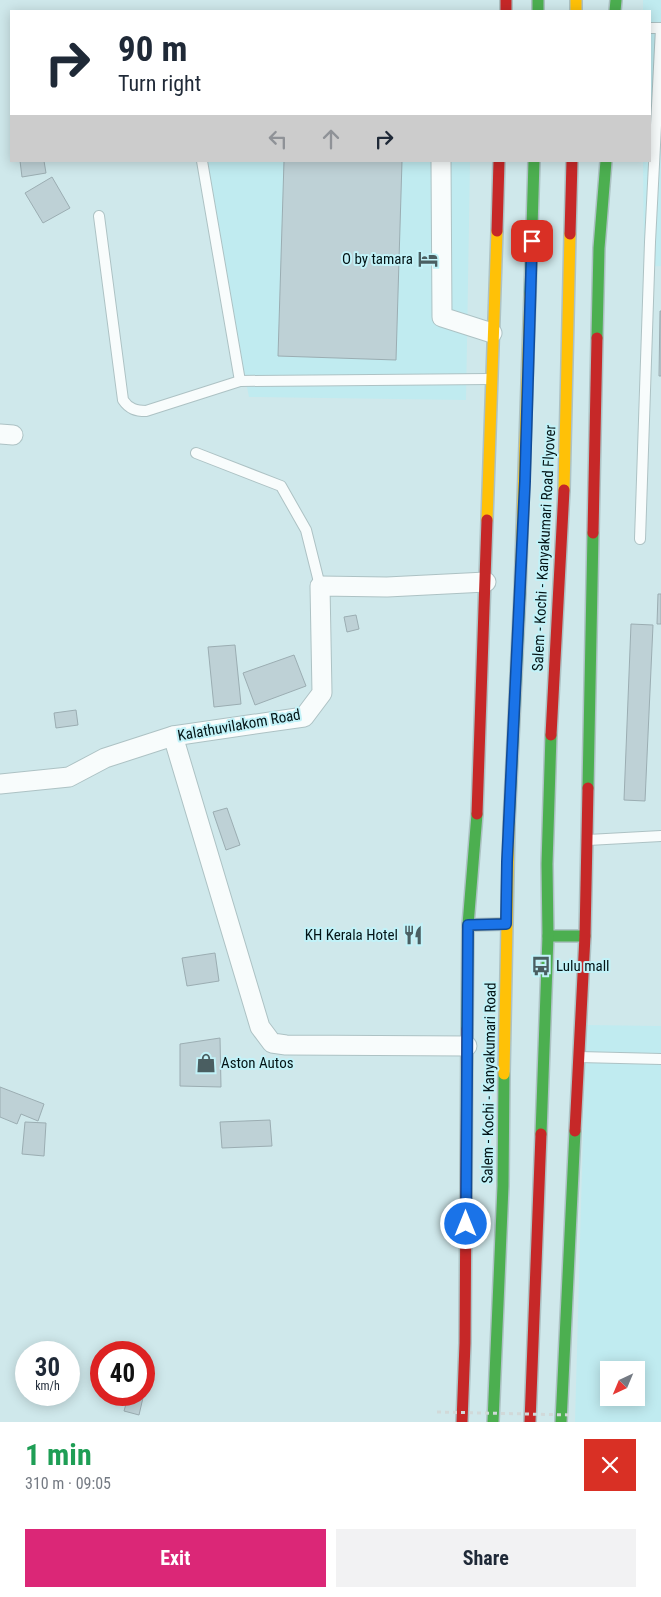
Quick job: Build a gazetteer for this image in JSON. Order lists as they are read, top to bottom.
{
  "streets": {
    "main road": ["Salem - Kochi - Kanyakumari Road Flyover", "Salem - Kochi - Kanyakumari Road"],
    "street": ["Kalathuvilakom Road"]
  },
  "crossings": [
    ["Salem - Kochi - Kanyakumari Road Flyover", "Salem - Kochi - Kanyakumari Road"]
  ],
  "places": {
    "hotel": ["O by tamara"],
    "restaurant": ["KH Kerala Hotel"],
    "bus stop": ["Lulu mall"],
    "shop": ["Aston Autos"]
  },
  "north": "bottom left",
  "page": {
    "turn": ["90 m", "Turn right"],
    "speed": "30 km/h",
    "limit": "40",
    "heading": ["1 min", "310 m · 09:05"],
    "buttons": ["Exit", "Share"]
  }
}
